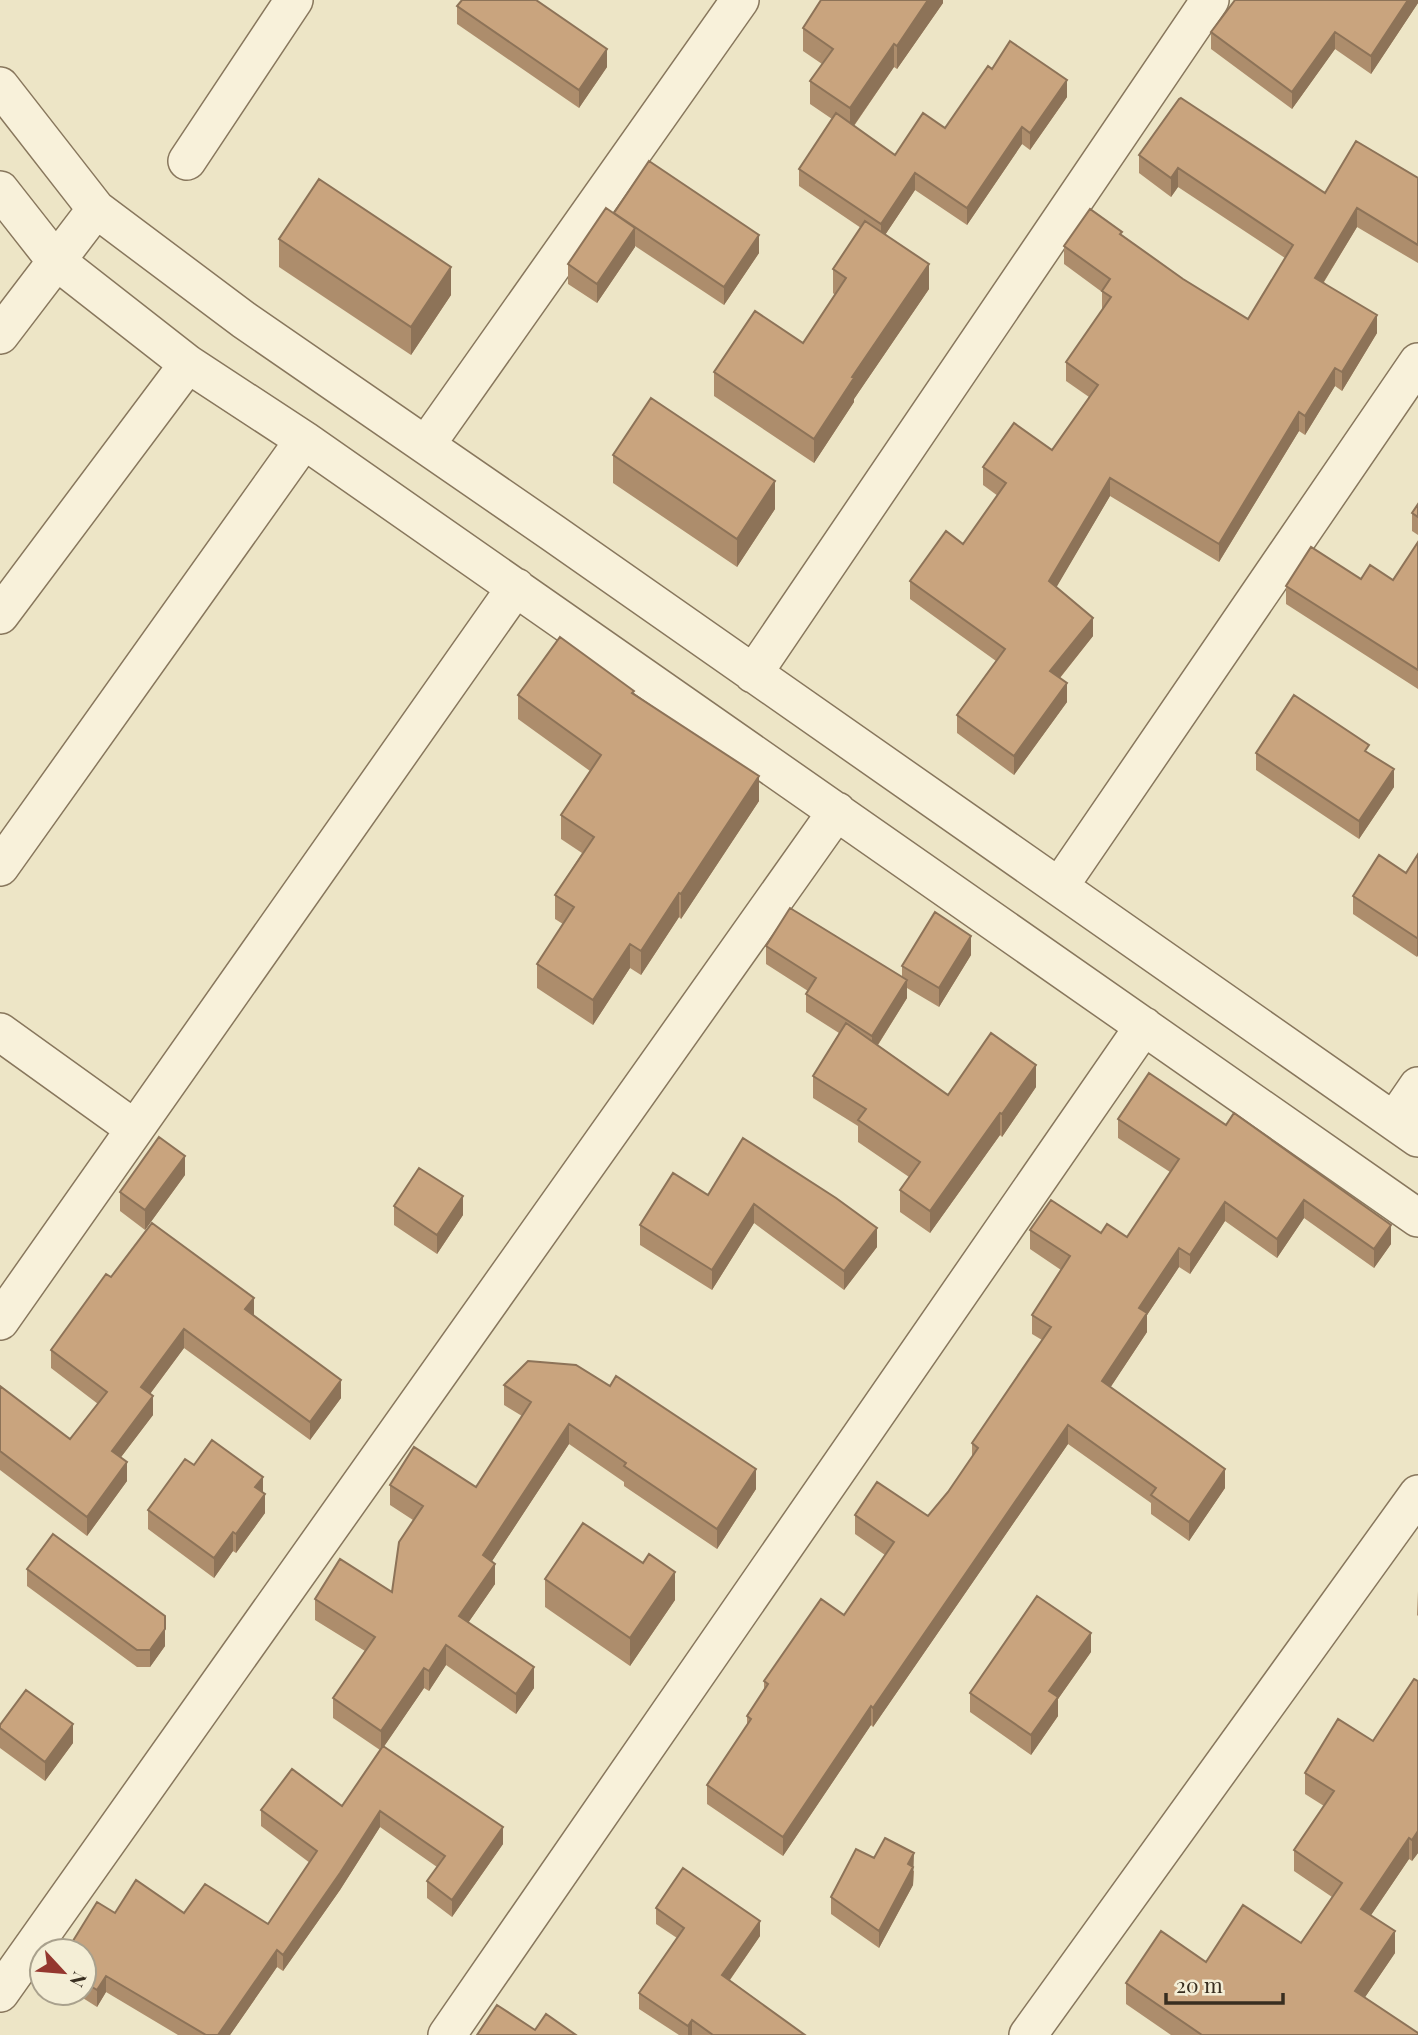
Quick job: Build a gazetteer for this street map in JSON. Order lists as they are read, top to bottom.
{
  "scale_bar": "20 m",
  "north": "bottom right"
}
